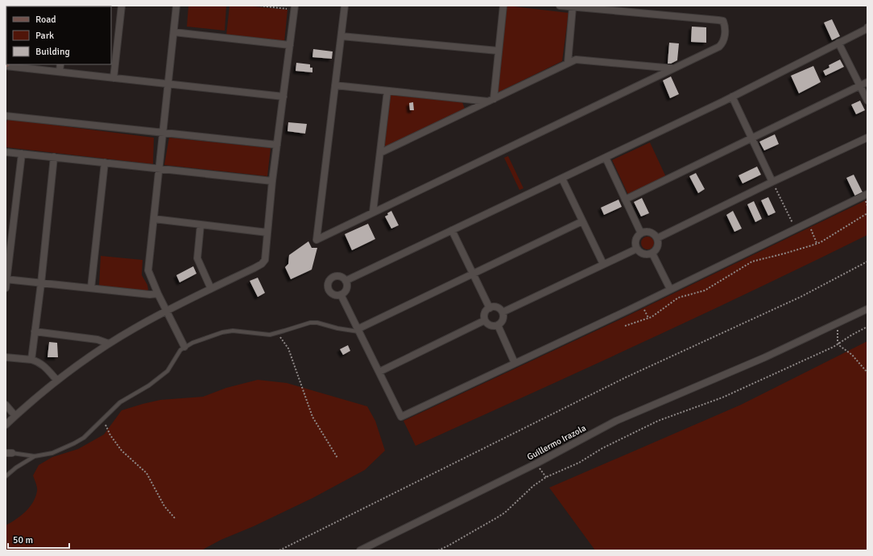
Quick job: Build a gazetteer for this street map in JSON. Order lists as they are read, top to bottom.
{
  "streets": {
    "street": ["Guillermo Irazola"]
  },
  "legend": ["Road", "Park", "Building"],
  "scale_bar": "50 m"
}
